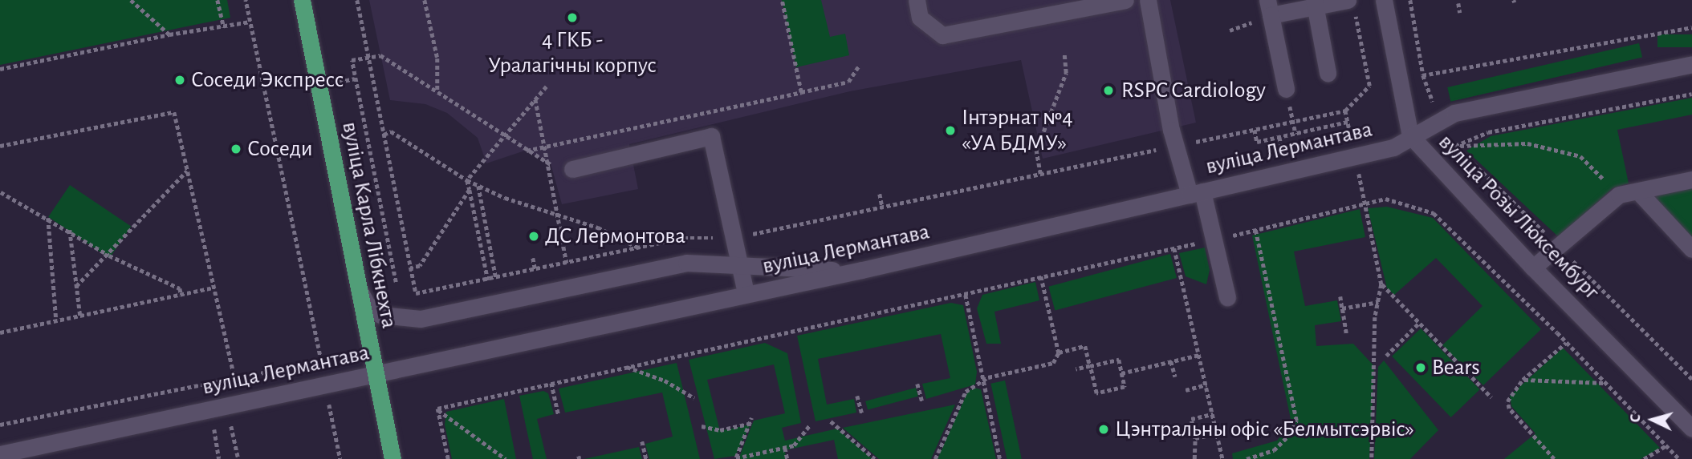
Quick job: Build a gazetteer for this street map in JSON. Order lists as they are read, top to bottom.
{
  "streets": {
    "main road": ["вуліца Карла Лібкнехта"],
    "street": ["вуліца Лермантава", "вуліца Розы Люксембург"]
  },
  "crossings": [
    ["вуліца Лермантава", "вуліца Розы Люксембург"],
    ["вуліца Лермантава", "вуліца Карла Лібкнехта"]
  ],
  "places": [
    "4 ГКБ - Уралагічны корпус",
    "Соседи Экспресс",
    "RSPC Cardiology",
    "Інтэрнат №4 «УА БДМУ»",
    "Соседи",
    "ДС Лермонтова",
    "Bears",
    "Цэнтральны офiс «Белмытсэрвіс»"
  ],
  "north": "left"
}
